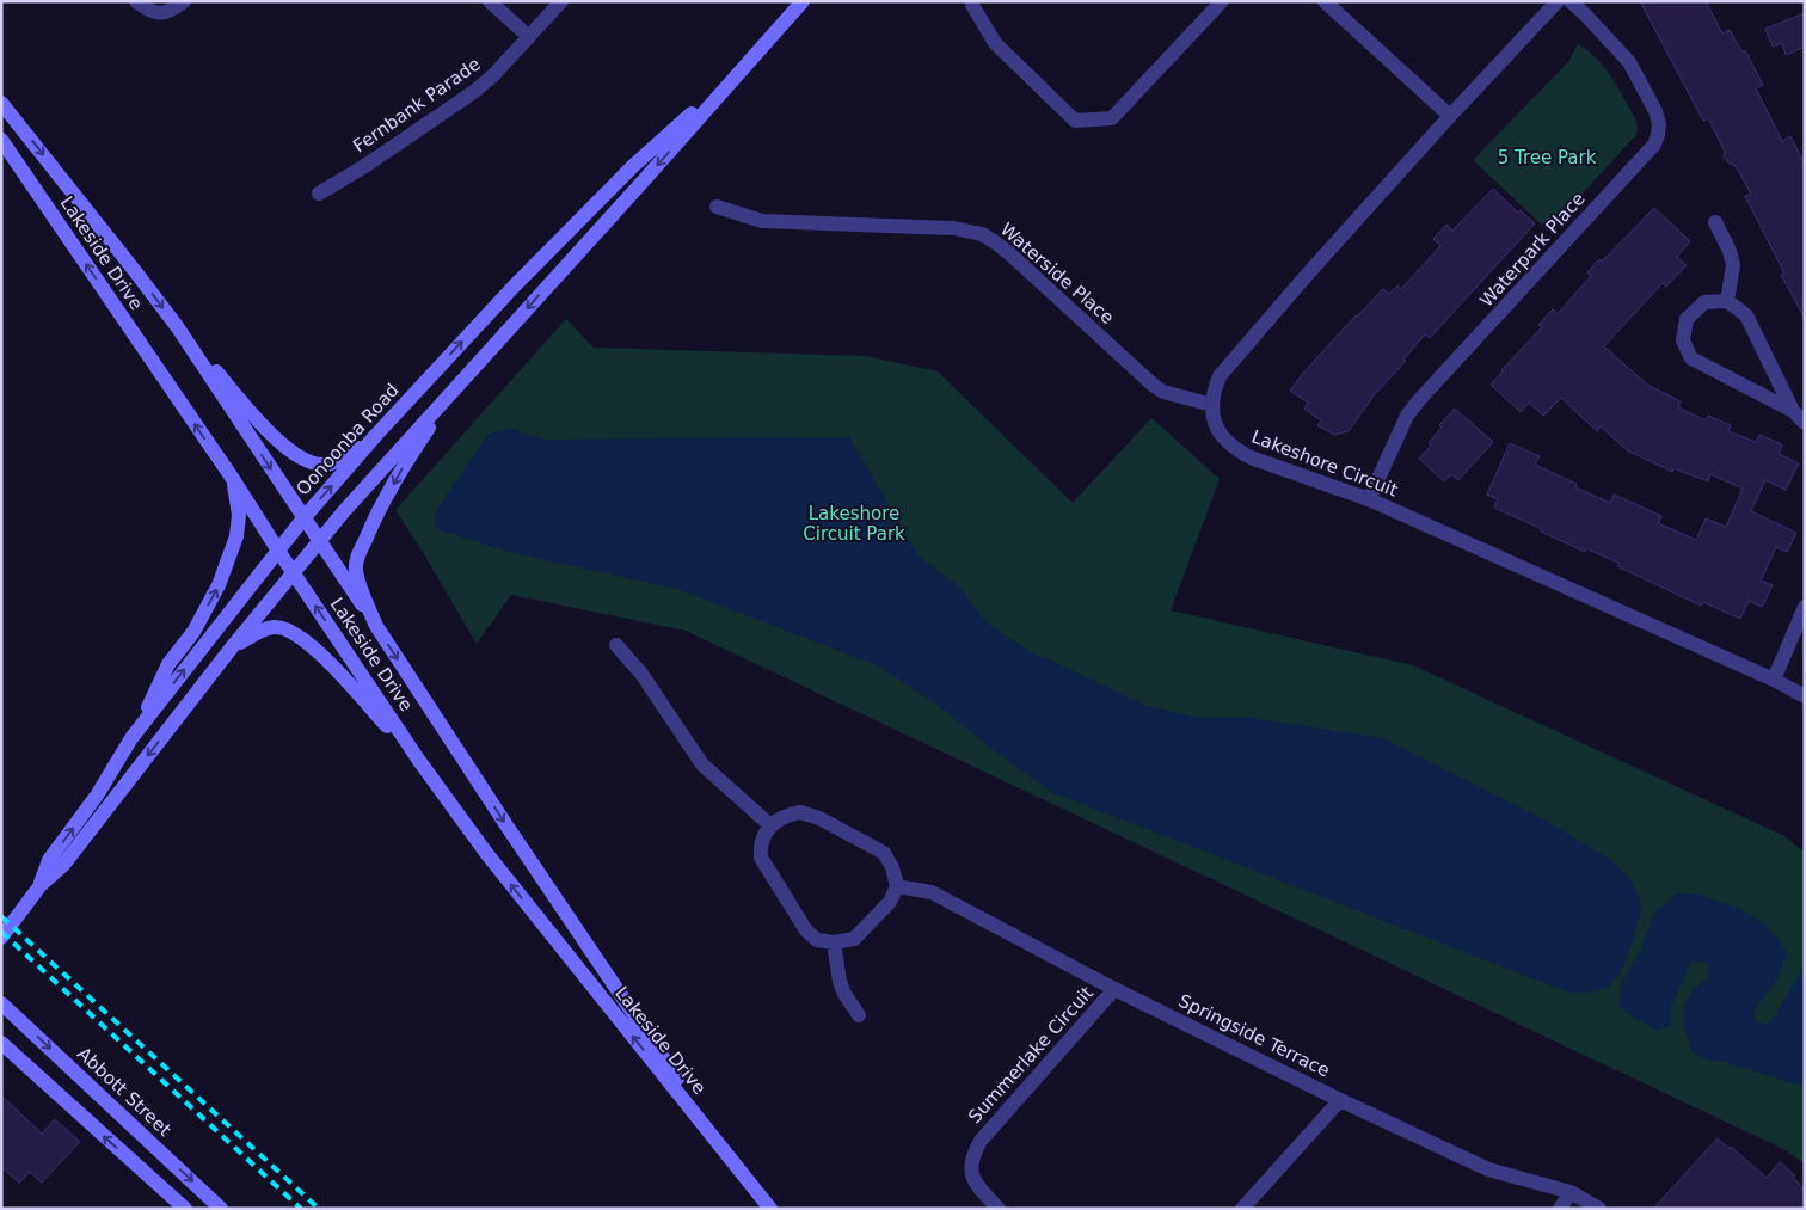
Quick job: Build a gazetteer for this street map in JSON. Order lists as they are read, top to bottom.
{
  "streets": {
    "street": [
      "Fernbank Parade",
      "Waterpark Place",
      "Lakeside Drive",
      "Waterside Place",
      "Oonoonba Road",
      "Lakeshore Circuit",
      "Springside Terrace",
      "Summerlake Circuit",
      "Abbott Street"
    ]
  },
  "crossings": [
    ["Waterpark Place", "Lakeshore Circuit"],
    ["Lakeside Drive", "Oonoonba Road"],
    ["Waterside Place", "Lakeshore Circuit"],
    ["Springside Terrace", "Summerlake Circuit"]
  ],
  "parks": ["5 Tree Park", "Lakeshore Circuit Park"]
}
